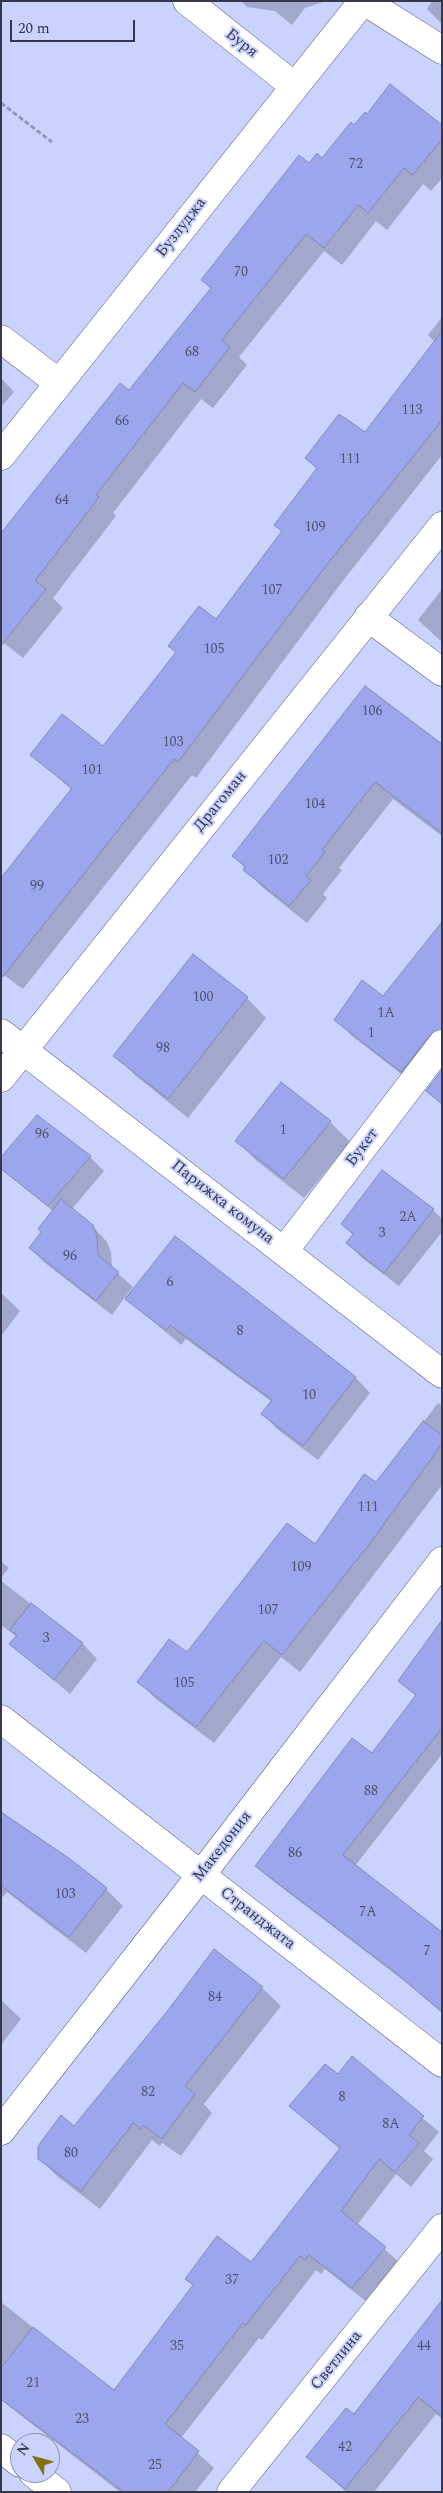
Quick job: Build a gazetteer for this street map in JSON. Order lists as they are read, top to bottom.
{
  "streets": {
    "street": [
      "Буря",
      "Бузлуджа",
      "Драгоман",
      "Букет",
      "Парижка комуна",
      "Македония",
      "Странджата",
      "Светлина"
    ]
  },
  "crossings": [
    ["Буря", "Бузлуджа"],
    ["Драгоман", "Парижка комуна"],
    ["Букет", "Парижка комуна"],
    ["Македония", "Странджата"]
  ],
  "house_numbers": [
    "72",
    "70",
    "68",
    "113",
    "66",
    "111",
    "64",
    "109",
    "107",
    "105",
    "106",
    "103",
    "101",
    "104",
    "102",
    "99",
    "100",
    "1А",
    "1",
    "98",
    "1",
    "96",
    "2А",
    "3",
    "96",
    "6",
    "8",
    "10",
    "111",
    "109",
    "107",
    "3",
    "105",
    "88",
    "86",
    "103",
    "7А",
    "7",
    "84",
    "82",
    "8",
    "8А",
    "80",
    "37",
    "35",
    "44",
    "21",
    "23",
    "42",
    "25"
  ],
  "scale_bar": "20 m",
  "north": "top left"
}
